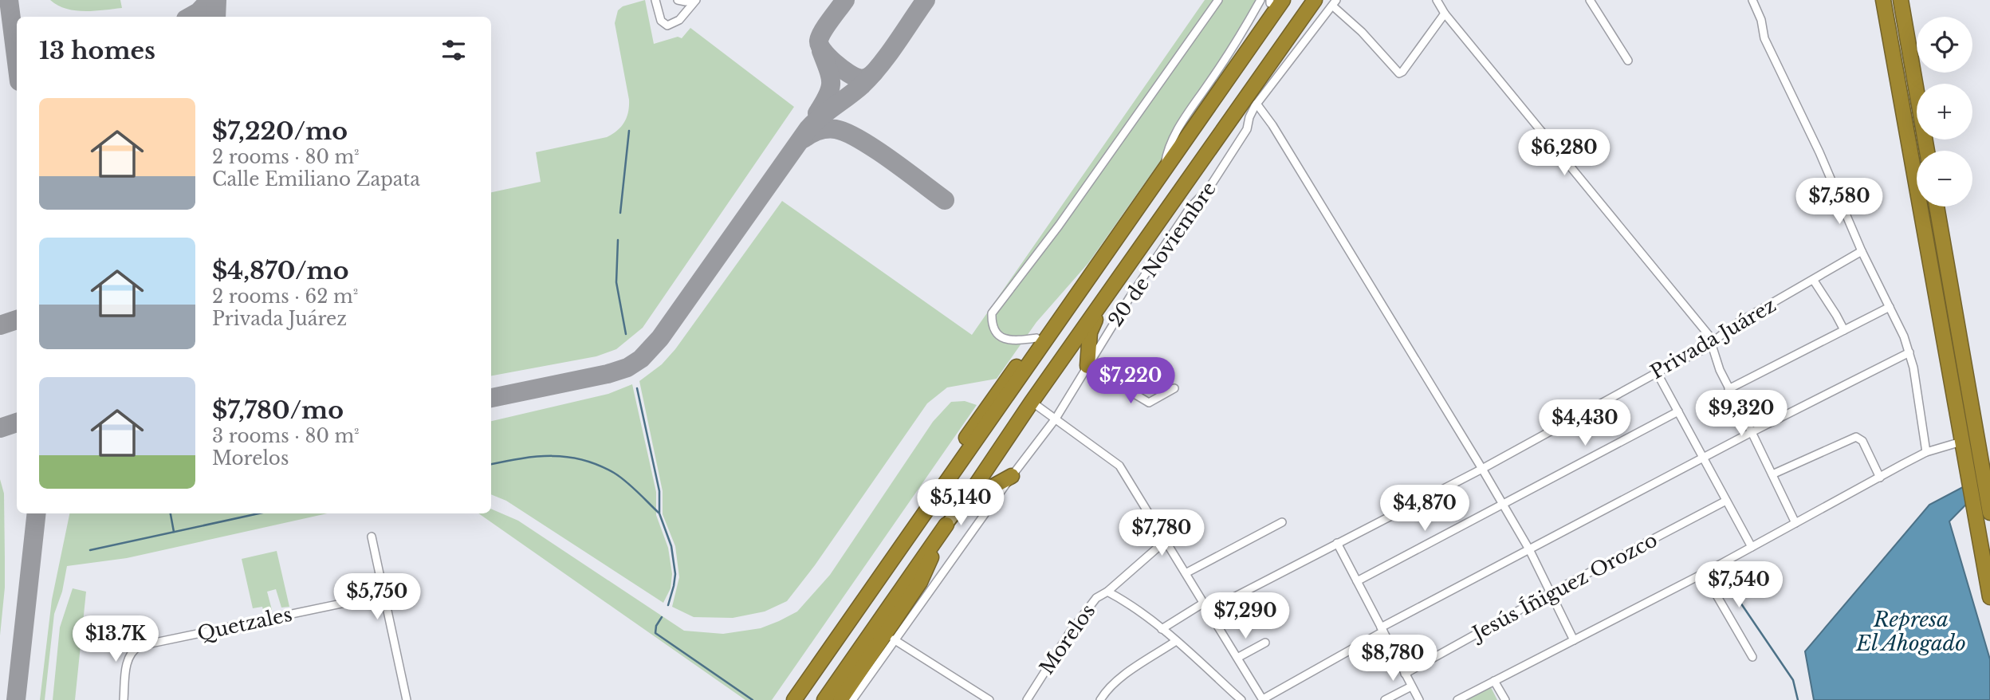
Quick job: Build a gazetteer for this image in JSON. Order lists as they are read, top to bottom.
{
  "streets": {
    "street": [
      "20 de Noviembre",
      "Privada Juárez",
      "Jesús Íñiguez Orozco",
      "Quetzales",
      "Morelos"
    ]
  },
  "water": ["Represa El Ahogado"],
  "page": {
    "map_buttons": ["+", "−"],
    "heading": "13 homes",
    "list": [
      {
        "name": "$7,220/mo",
        "note": "2 rooms · 80 m² · Calle Emiliano Zapata"
      },
      {
        "name": "$4,870/mo",
        "note": "2 rooms · 62 m² · Privada Juárez"
      },
      {
        "name": "$7,780/mo",
        "note": "3 rooms · 80 m² · Morelos"
      }
    ],
    "price": [
      "$6,280",
      "$7,580",
      "$7,220",
      "$9,320",
      "$4,430",
      "$5,140",
      "$4,870",
      "$7,780",
      "$7,540",
      "$5,750",
      "$7,290",
      "$13.7K",
      "$8,780"
    ]
  }
}
